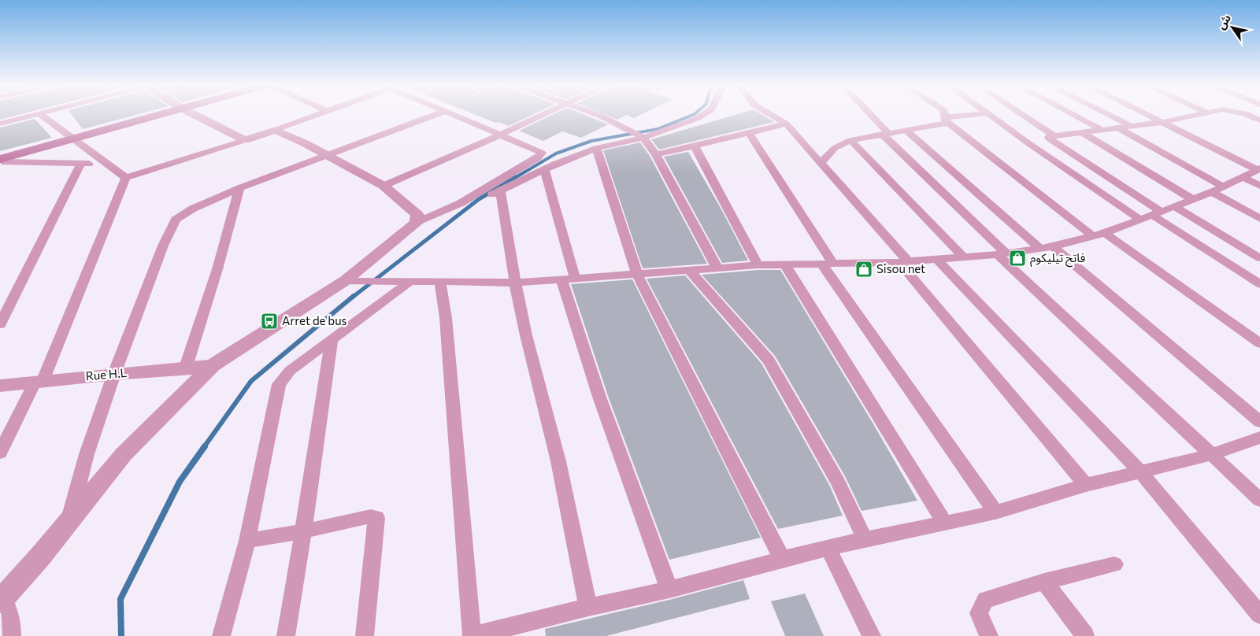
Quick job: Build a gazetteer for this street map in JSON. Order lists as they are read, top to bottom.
{
  "streets": {
    "street": ["Rue H.L"]
  },
  "places": {
    "shop": ["فاتح تيليكوم", "Sisou net"],
    "bus stop": ["Arret de bus"]
  },
  "north": "top left"
}
